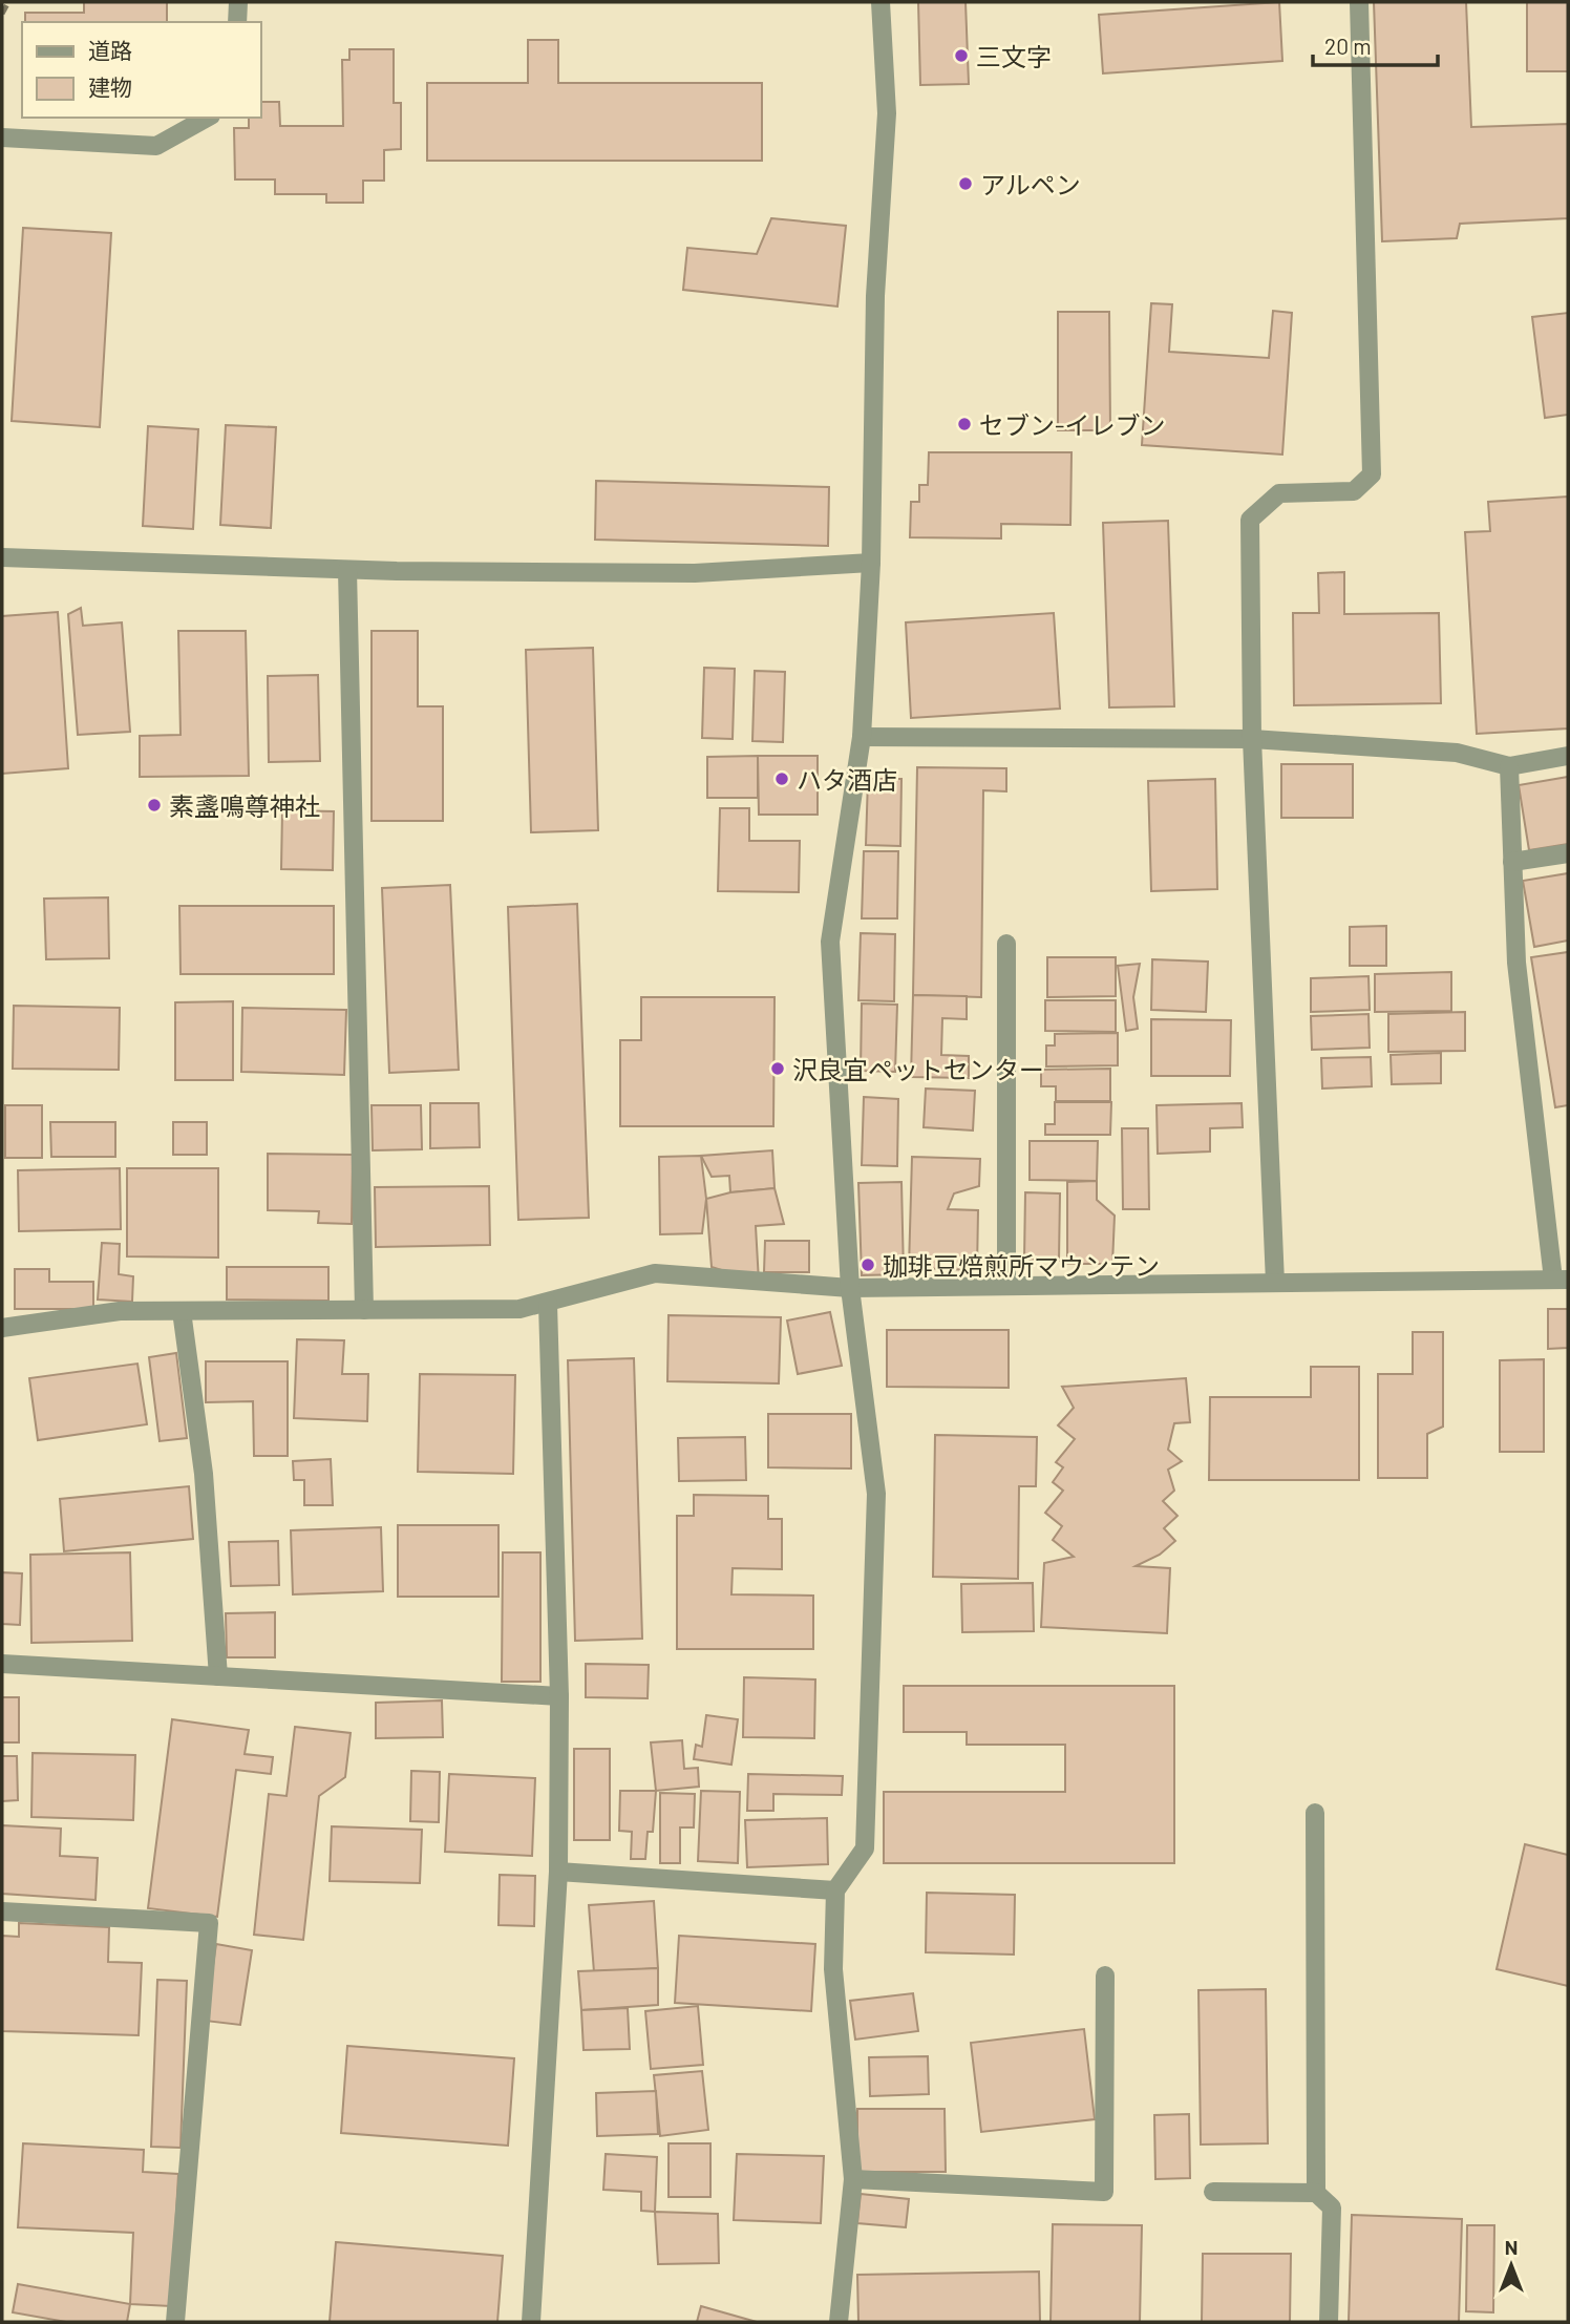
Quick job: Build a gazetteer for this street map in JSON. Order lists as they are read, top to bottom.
{
  "places": [
    "三文字",
    "アルペン",
    "セブン-イレブン",
    "ハタ酒店",
    "素盞鳴尊神社",
    "沢良宜ペットセンター",
    "珈琲豆焙煎所マウンテン"
  ],
  "legend": ["道路", "建物"],
  "scale_bar": "20 m",
  "north": "top"
}
